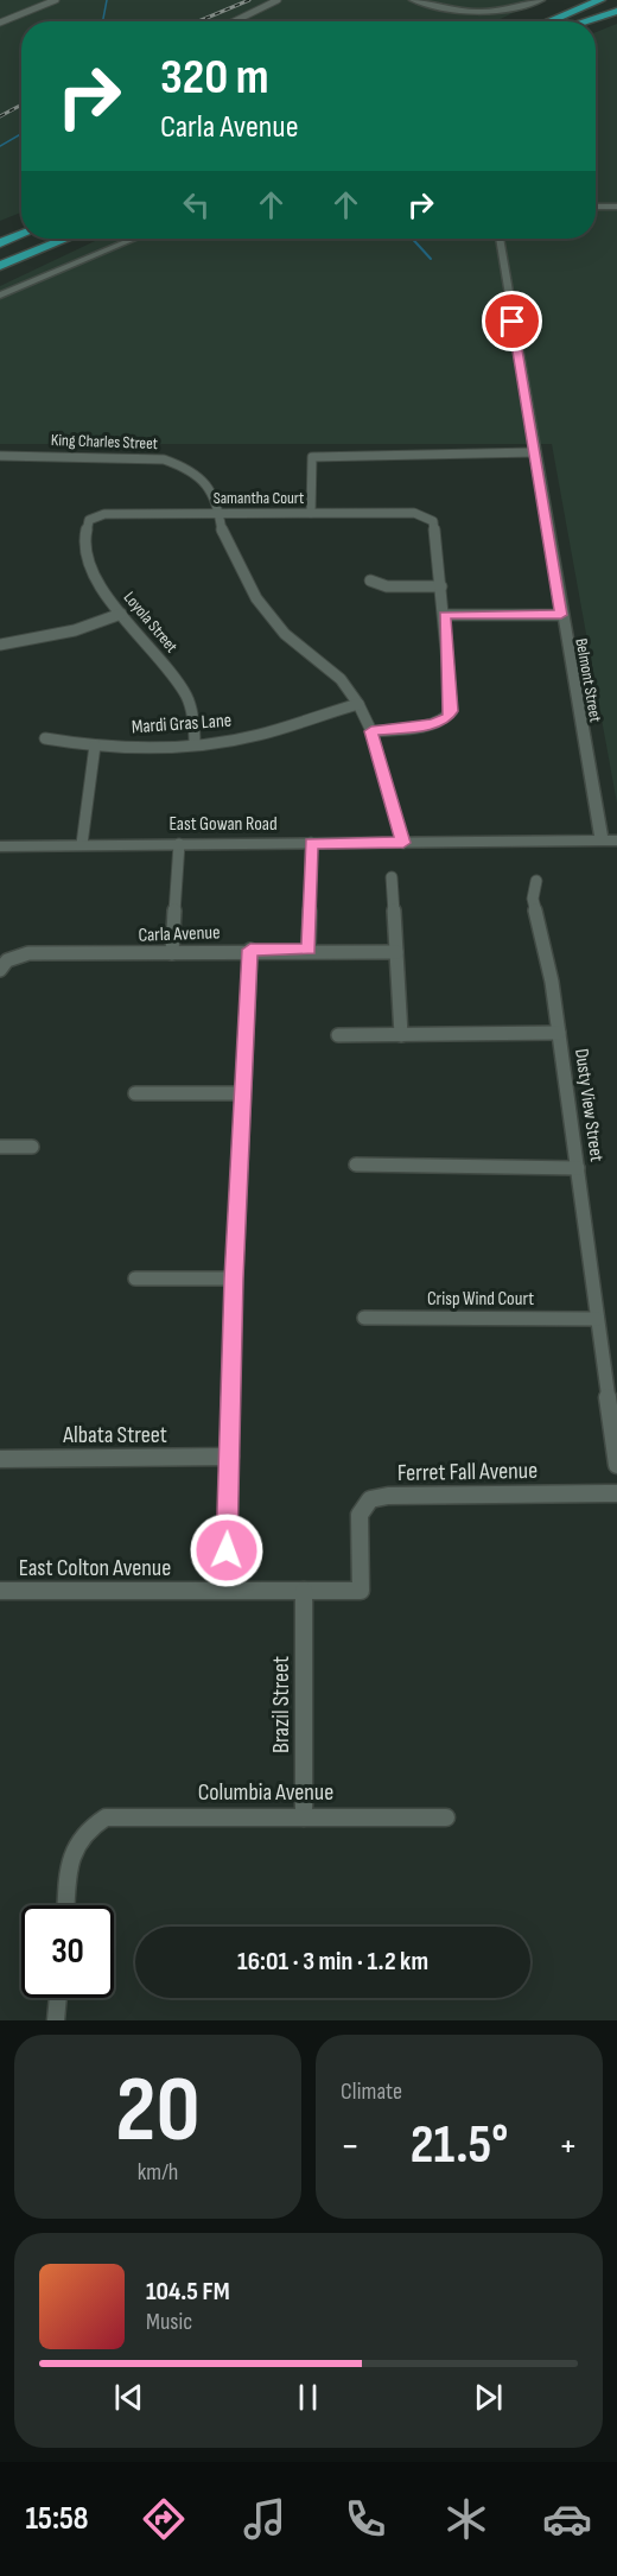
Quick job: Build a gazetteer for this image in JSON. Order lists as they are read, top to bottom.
{
  "streets": {
    "street": [
      "King Charles Street",
      "Samantha Court",
      "Loyola Street",
      "Belmont Street",
      "Mardi Gras Lane",
      "East Gowan Road",
      "Carla Avenue",
      "Dusty View Street",
      "Crisp Wind Court",
      "Albata Street",
      "Ferret Fall Avenue",
      "East Colton Avenue",
      "Brazil Street",
      "Columbia Avenue"
    ]
  },
  "crossings": [
    ["King Charles Street", "Samantha Court"],
    ["King Charles Street", "Mardi Gras Lane"],
    ["King Charles Street", "East Gowan Road"],
    ["Samantha Court", "Loyola Street"],
    ["Loyola Street", "Mardi Gras Lane"],
    ["Belmont Street", "East Gowan Road"],
    ["Dusty View Street", "Crisp Wind Court"],
    ["Ferret Fall Avenue", "East Colton Avenue"],
    ["East Colton Avenue", "Brazil Street"],
    ["Brazil Street", "Columbia Avenue"]
  ],
  "page": {
    "turn": ["320 m", "Carla Avenue"],
    "limit": "30",
    "trip": "16:01 · 3 min · 1.2 km",
    "tile": [
      ["20", "km/h"],
      "Climate"
    ],
    "heat": ["−", "21.5°", "+"],
    "song": ["104.5 FM", "Music"],
    "tabs": "15:58"
  }
}
